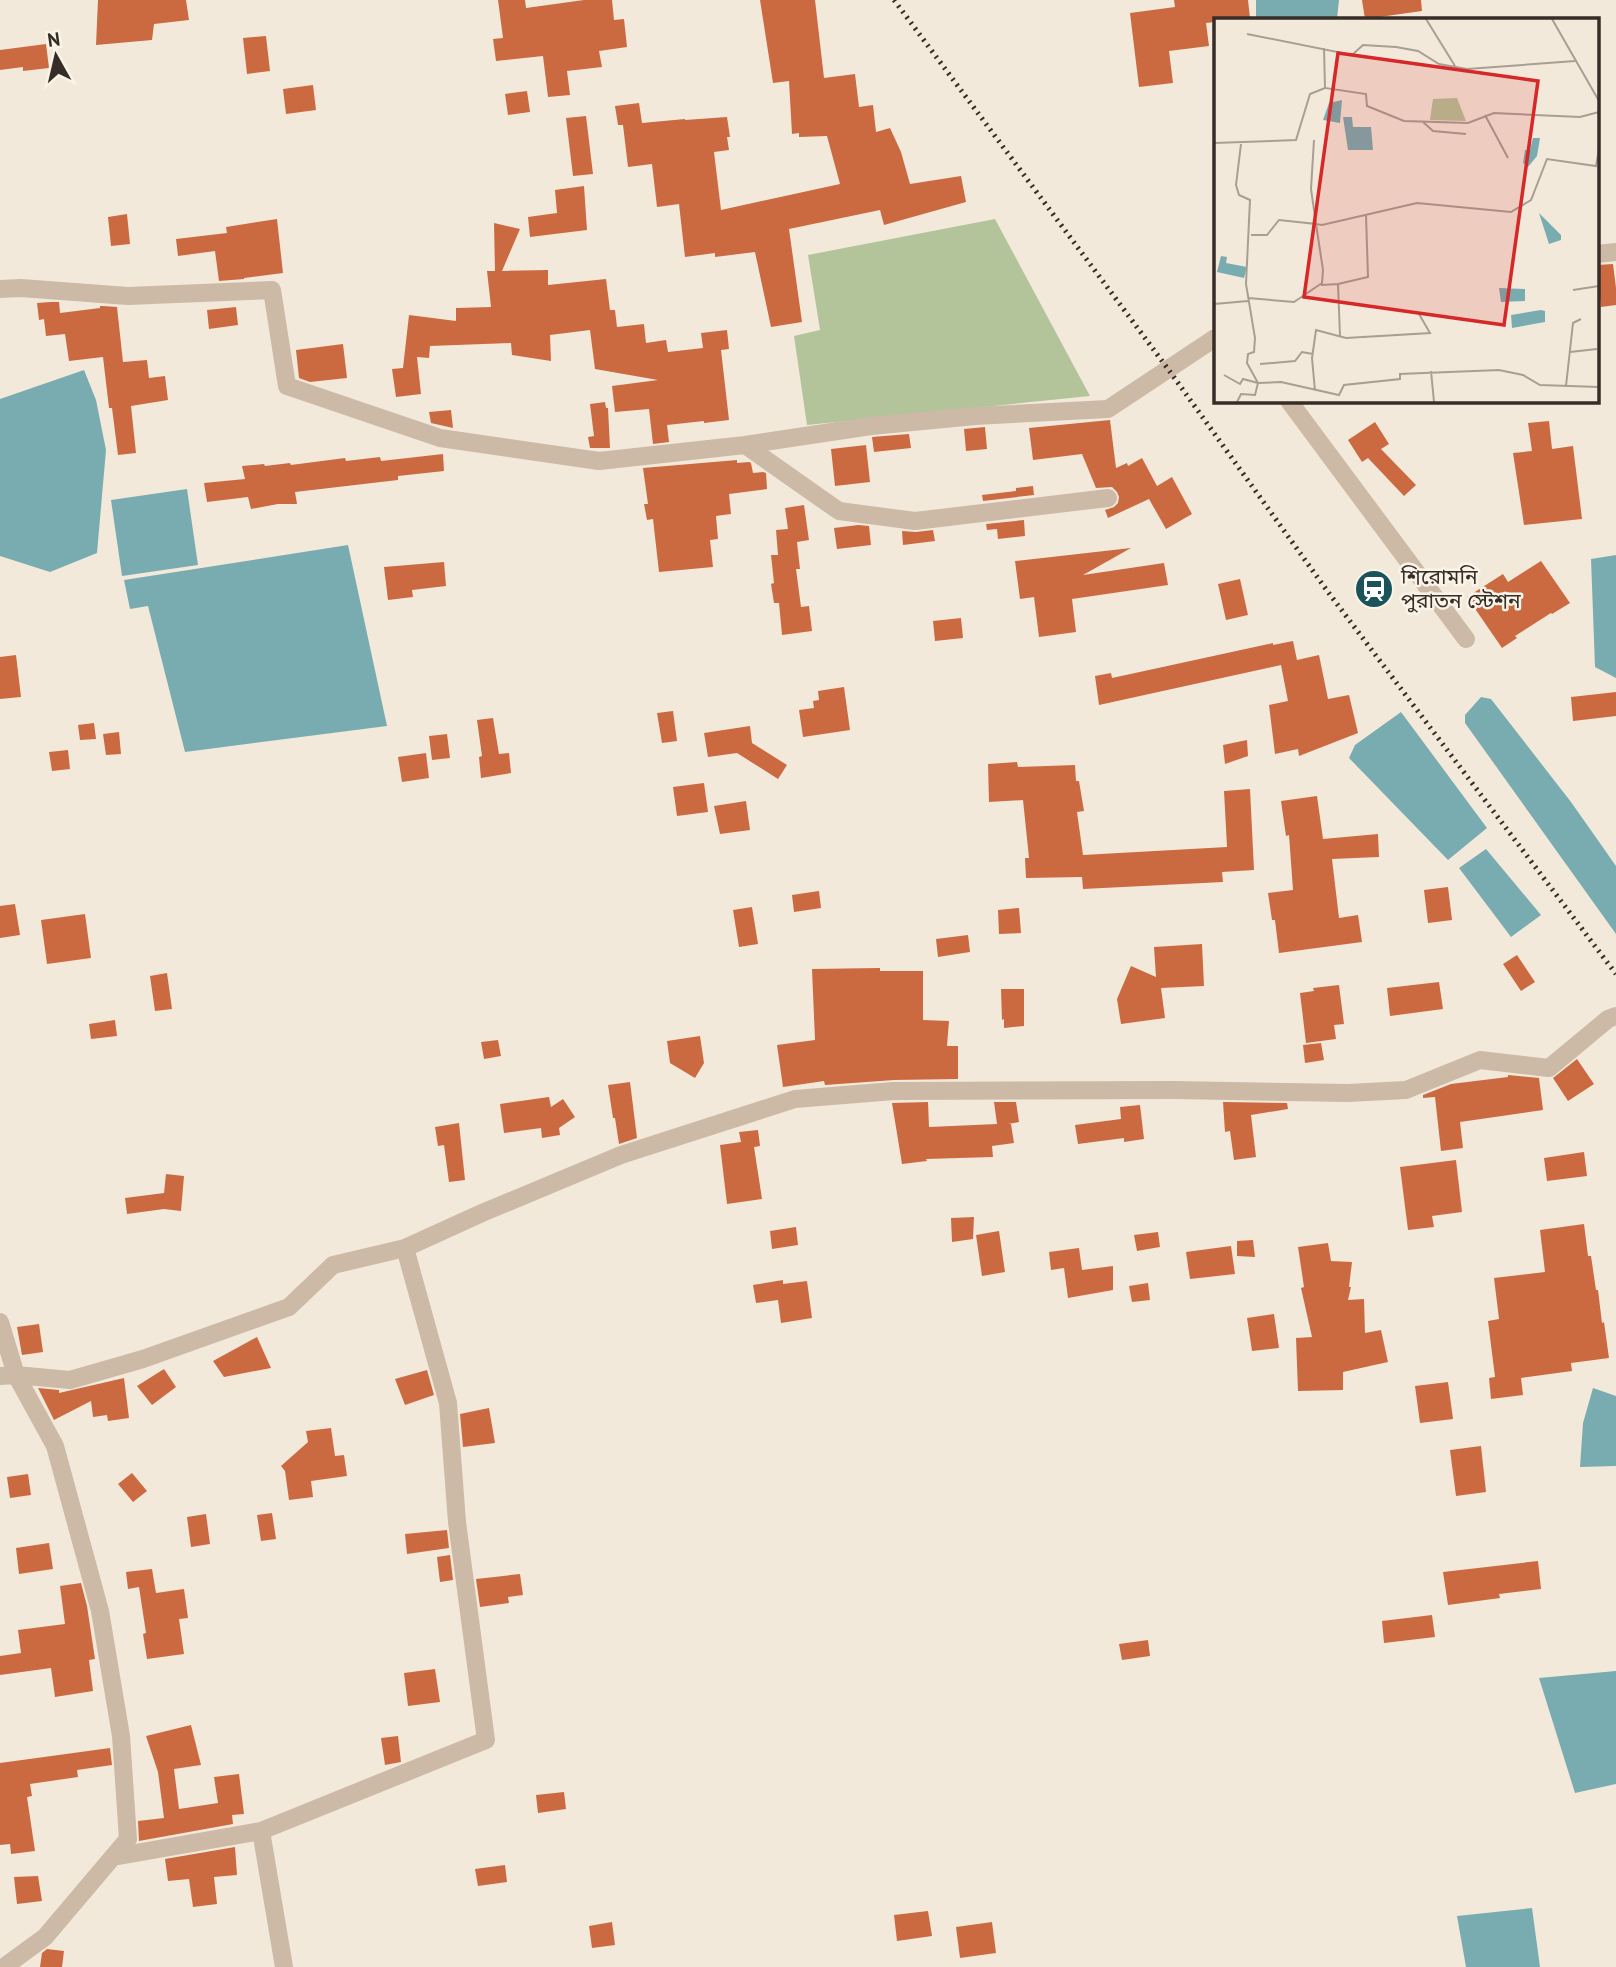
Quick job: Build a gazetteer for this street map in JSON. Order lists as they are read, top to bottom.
{
  "places": {
    "station": ["শিরোমনি পুরাতন স্টেশন"]
  },
  "north": "top"
}
